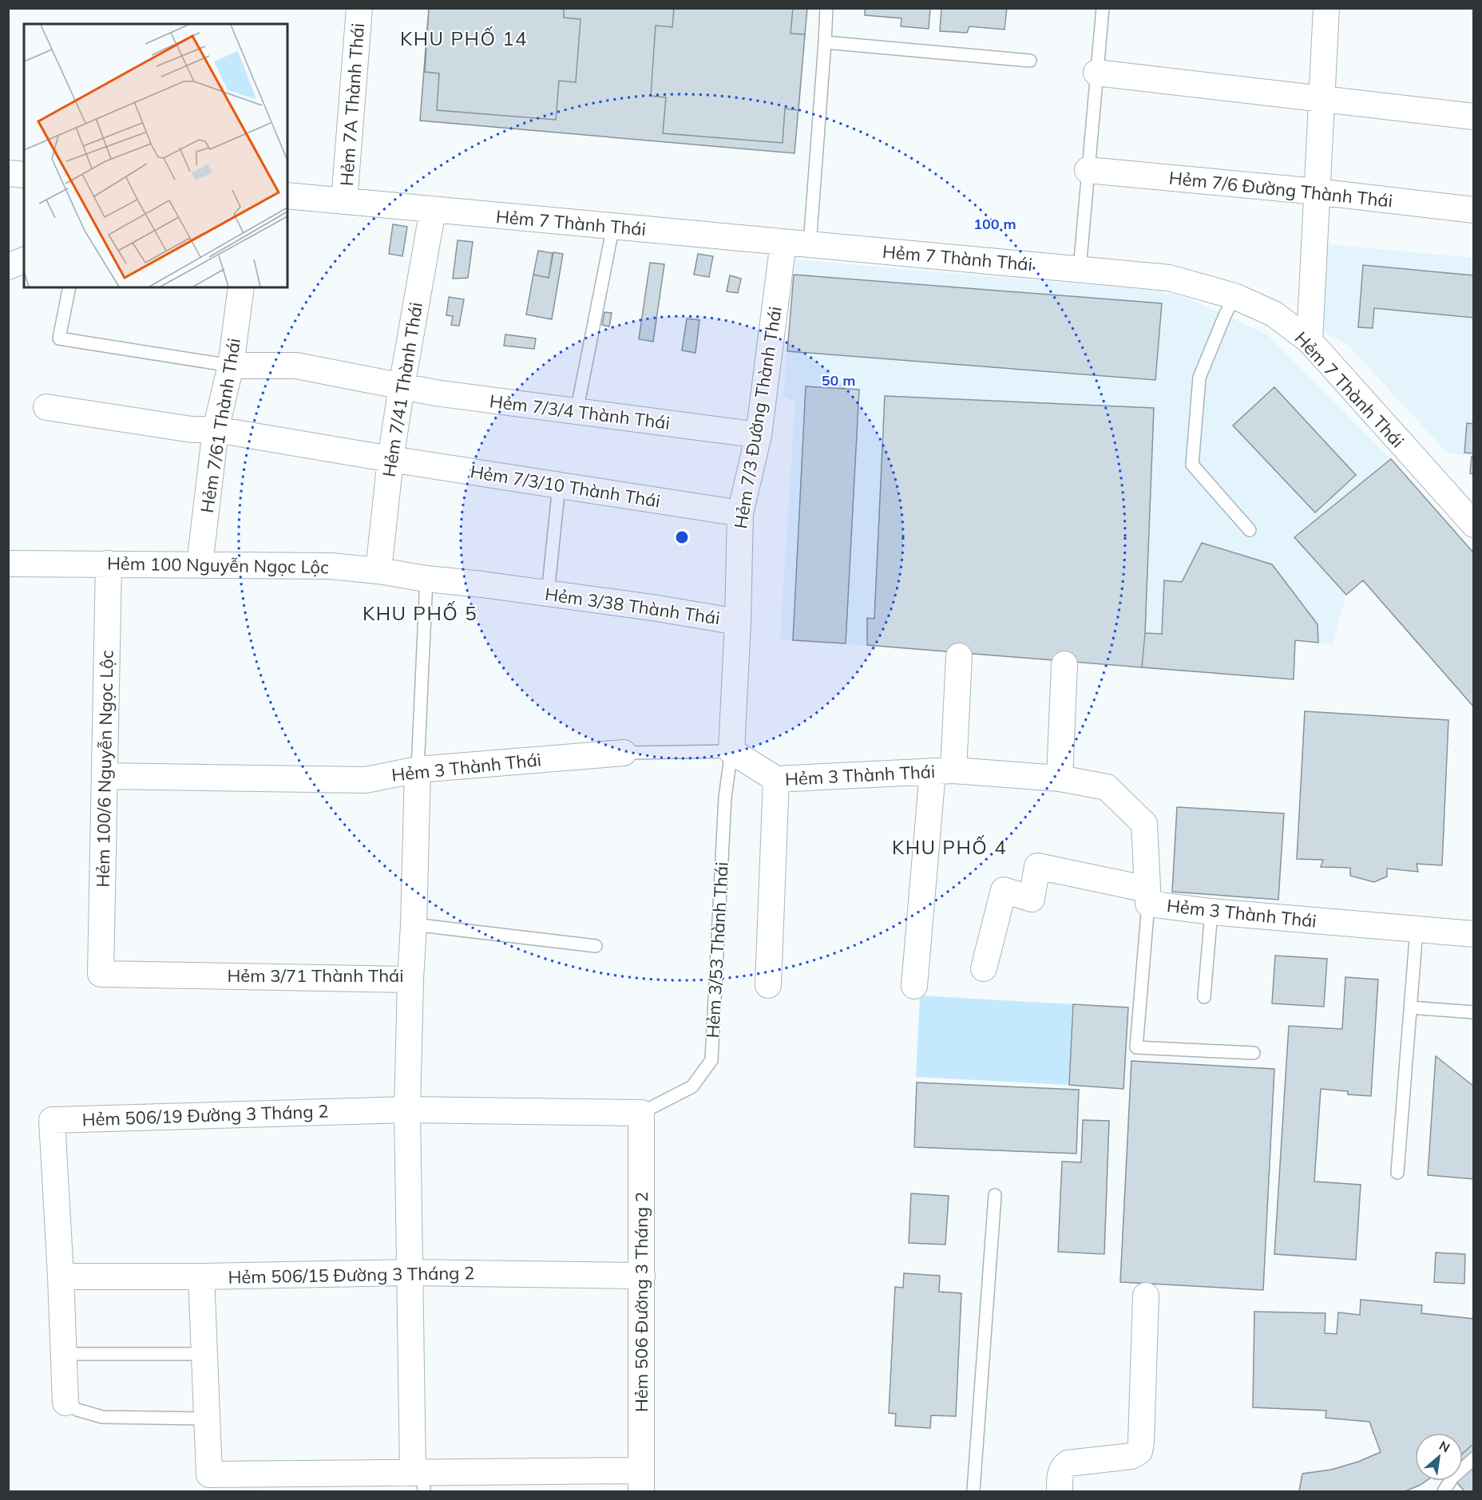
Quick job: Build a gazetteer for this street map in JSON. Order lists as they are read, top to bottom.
{
  "streets": {
    "street": [
      "Hẻm 7A Thành Thái",
      "Hẻm 7/6 Đường Thành Thái",
      "Hẻm 7 Thành Thái",
      "Hẻm 7/41 Thành Thái",
      "Hẻm 7/3/4 Thành Thái",
      "Hẻm 7/3 Đường Thành Thái",
      "Hẻm 7/61 Thành Thái",
      "Hẻm 7/3/10 Thành Thái",
      "Hẻm 100 Nguyễn Ngọc Lộc",
      "Hẻm 3/38 Thành Thái",
      "Hẻm 3 Thành Thái",
      "Hẻm 100/6 Nguyễn Ngọc Lộc",
      "Hẻm 3/71 Thành Thái",
      "Hẻm 506/19 Đường 3 Tháng 2",
      "Hẻm 506/15 Đường 3 Tháng 2",
      "Hẻm 506 Đường 3 Tháng 2"
    ],
    "lane": ["Hẻm 3/53 Thành Thái"]
  },
  "crossings": [
    ["Hẻm 7A Thành Thái", "Hẻm 7 Thành Thái"],
    ["Hẻm 7 Thành Thái", "Hẻm 7/41 Thành Thái"],
    ["Hẻm 7 Thành Thái", "Hẻm 7/3 Đường Thành Thái"],
    ["Hẻm 7/41 Thành Thái", "Hẻm 7/3/4 Thành Thái"],
    ["Hẻm 7/41 Thành Thái", "Hẻm 7/3/10 Thành Thái"],
    ["Hẻm 7/41 Thành Thái", "Hẻm 100 Nguyễn Ngọc Lộc"],
    ["Hẻm 7/3/4 Thành Thái", "Hẻm 7/3 Đường Thành Thái"],
    ["Hẻm 7/3/4 Thành Thái", "Hẻm 7/61 Thành Thái"],
    ["Hẻm 7/3 Đường Thành Thái", "Hẻm 7/3/10 Thành Thái"],
    ["Hẻm 7/3 Đường Thành Thái", "Hẻm 3/38 Thành Thái"],
    ["Hẻm 7/61 Thành Thái", "Hẻm 7/3/10 Thành Thái"],
    ["Hẻm 7/61 Thành Thái", "Hẻm 100 Nguyễn Ngọc Lộc"],
    ["Hẻm 100 Nguyễn Ngọc Lộc", "Hẻm 3/38 Thành Thái"],
    ["Hẻm 100 Nguyễn Ngọc Lộc", "Hẻm 100/6 Nguyễn Ngọc Lộc"],
    ["Hẻm 3/38 Thành Thái", "Hẻm 3 Thành Thái"],
    ["Hẻm 3/38 Thành Thái", "Hẻm 3/53 Thành Thái"],
    ["Hẻm 3 Thành Thái", "Hẻm 100/6 Nguyễn Ngọc Lộc"],
    ["Hẻm 3 Thành Thái", "Hẻm 3/53 Thành Thái"],
    ["Hẻm 3 Thành Thái", "Hẻm 3/71 Thành Thái"],
    ["Hẻm 100/6 Nguyễn Ngọc Lộc", "Hẻm 3/71 Thành Thái"],
    ["Hẻm 3/53 Thành Thái", "Hẻm 506/19 Đường 3 Tháng 2"],
    ["Hẻm 3/53 Thành Thái", "Hẻm 506 Đường 3 Tháng 2"],
    ["Hẻm 506/19 Đường 3 Tháng 2", "Hẻm 506/15 Đường 3 Tháng 2"],
    ["Hẻm 506/19 Đường 3 Tháng 2", "Hẻm 506 Đường 3 Tháng 2"],
    ["Hẻm 506/15 Đường 3 Tháng 2", "Hẻm 506 Đường 3 Tháng 2"]
  ],
  "districts": ["KHU PHỐ 14", "KHU PHỐ 5", "KHU PHỐ 4"],
  "north": "top right",
  "rings": ["100 m", "50 m"]
}
